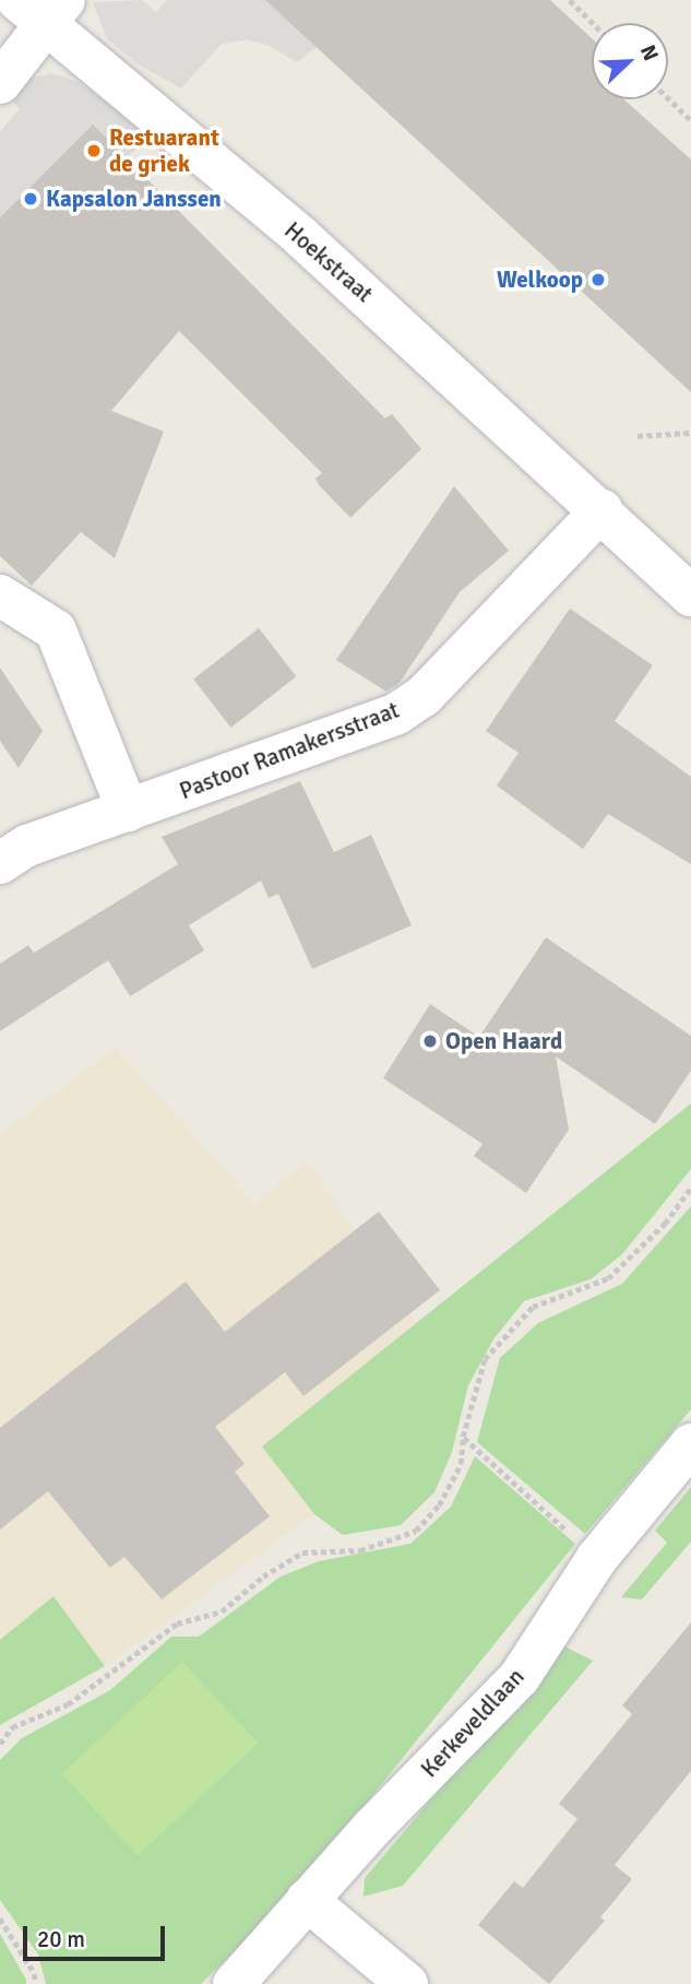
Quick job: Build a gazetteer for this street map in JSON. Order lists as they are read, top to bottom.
{
  "streets": {
    "street": ["Hoekstraat", "Pastoor Ramakersstraat", "Kerkeveldlaan"]
  },
  "crossings": [
    ["Hoekstraat", "Pastoor Ramakersstraat"]
  ],
  "places": [
    "Restuarant de griek",
    "Kapsalon Janssen",
    "Welkoop",
    "Open Haard"
  ],
  "scale_bar": "20 m",
  "north": "top right"
}
